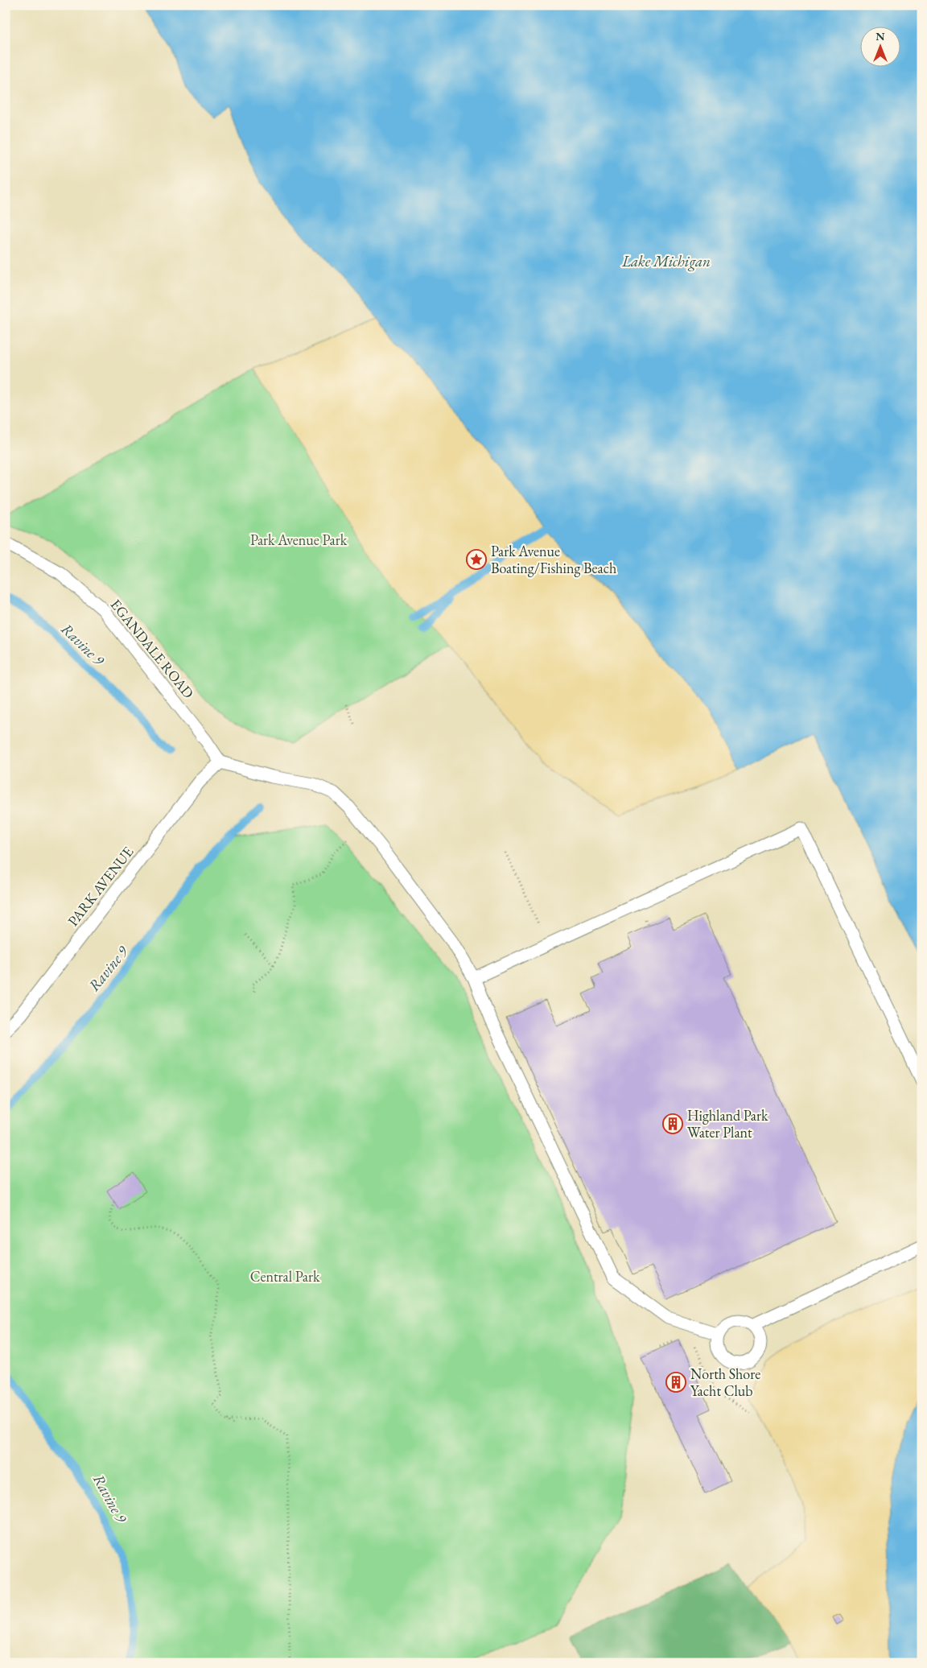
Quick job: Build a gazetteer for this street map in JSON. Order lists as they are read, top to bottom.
{
  "streets": {
    "lane": ["EGANDALE ROAD", "PARK AVENUE"]
  },
  "crossings": [
    ["EGANDALE ROAD", "PARK AVENUE"]
  ],
  "water": ["Lake Michigan", "Ravine 9"],
  "parks": ["Park Avenue Park", "Central Park"],
  "places": {
    "place": ["Park Avenue Boating/Fishing Beach"],
    "building": ["Highland Park Water Plant", "North Shore Yacht Club"]
  },
  "north": "top"
}
